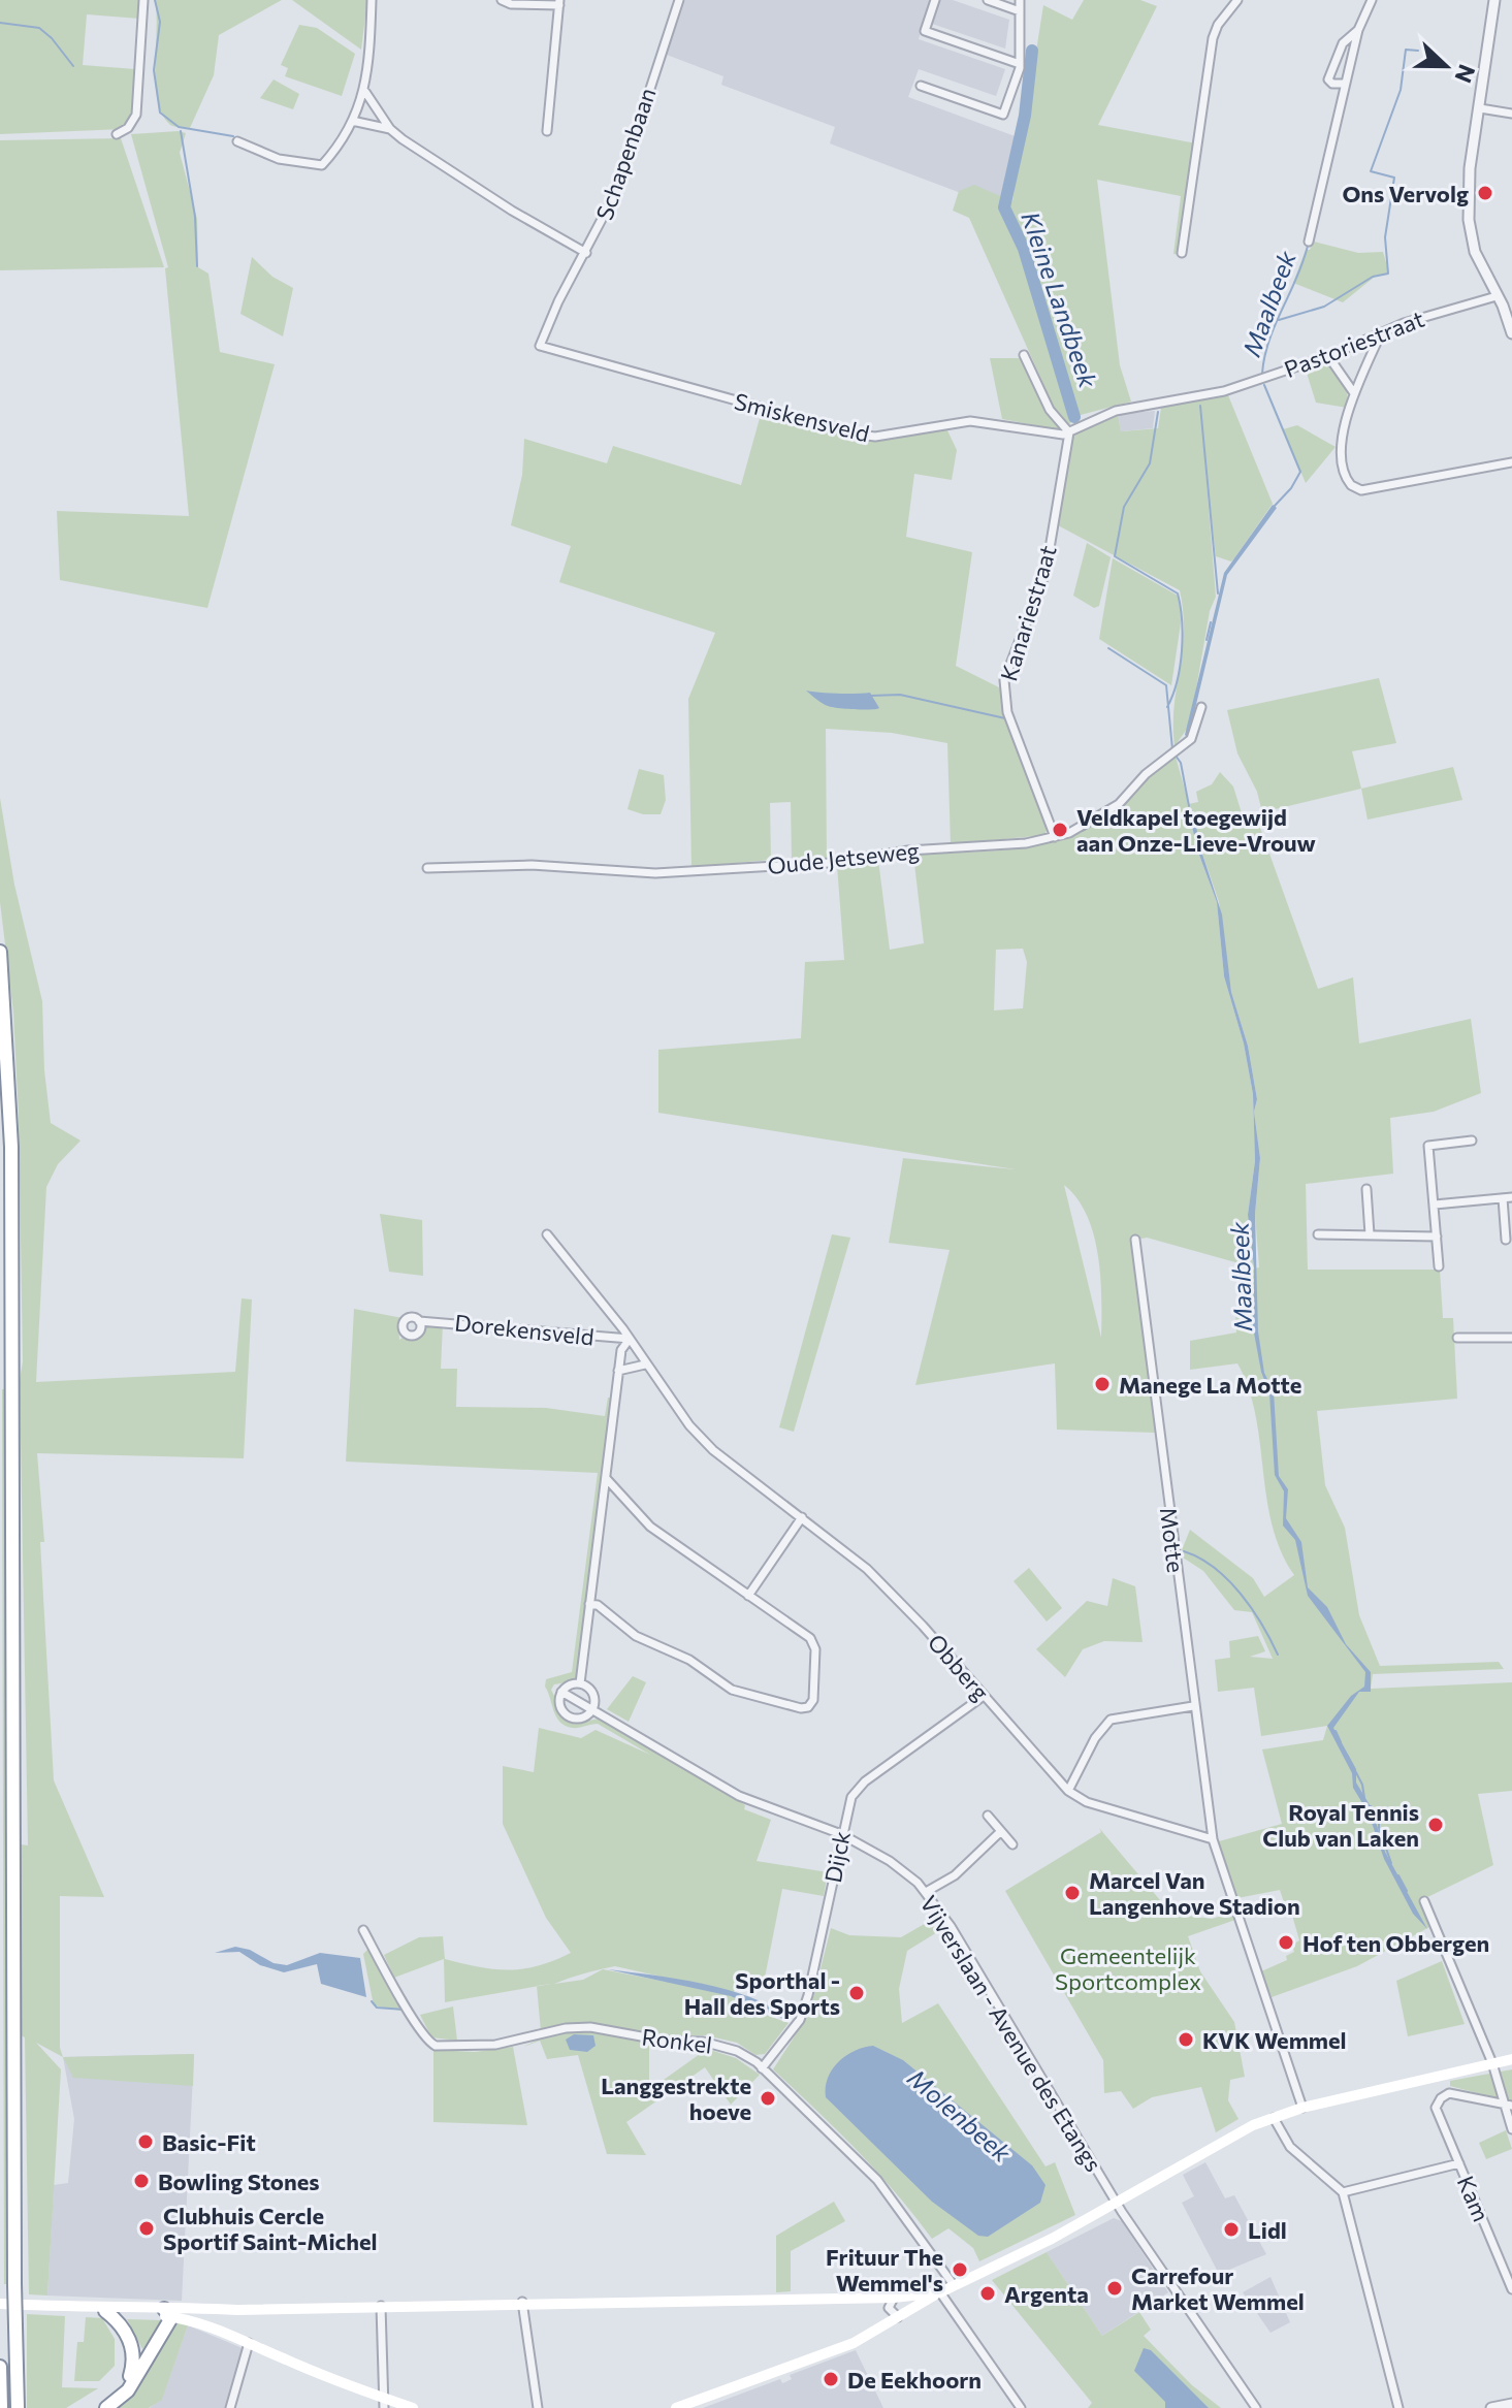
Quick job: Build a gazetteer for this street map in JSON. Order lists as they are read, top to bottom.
{
  "streets": {
    "street": [
      "Schapenbaan",
      "Pastoriestraat",
      "Smiskensveld",
      "Kanariestraat",
      "Oude Jetseweg",
      "Dorekensveld",
      "Motte",
      "Obberg",
      "Dijck",
      "Vijverslaan - Avenue des Etangs",
      "Ronkel",
      "Kam"
    ]
  },
  "crossings": [
    ["Schapenbaan", "Smiskensveld"],
    ["Pastoriestraat", "Smiskensveld"],
    ["Pastoriestraat", "Kanariestraat"],
    ["Smiskensveld", "Kanariestraat"],
    ["Kanariestraat", "Oude Jetseweg"],
    ["Dorekensveld", "Obberg"],
    ["Motte", "Obberg"],
    ["Obberg", "Dijck"],
    ["Dijck", "Vijverslaan - Avenue des Etangs"],
    ["Dijck", "Ronkel"]
  ],
  "water": ["Kleine Landbeek", "Maalbeek", "Molenbeek"],
  "parks": ["Gemeentelijk Sportcomplex"],
  "places": [
    "Ons Vervolg",
    "Veldkapel toegewijd aan Onze-Lieve-Vrouw",
    "Manege La Motte",
    "Royal Tennis Club van Laken",
    "Marcel Van Langenhove Stadion",
    "Hof ten Obbergen",
    "Sporthal - Hall des Sports",
    "KVK Wemmel",
    "Langgestrekte hoeve",
    "Basic-Fit",
    "Bowling Stones",
    "Clubhuis Cercle Sportif Saint-Michel",
    "Lidl",
    "Frituur The Wemmel's",
    "Carrefour Market Wemmel",
    "Argenta",
    "De Eekhoorn"
  ],
  "north": "right"
}
